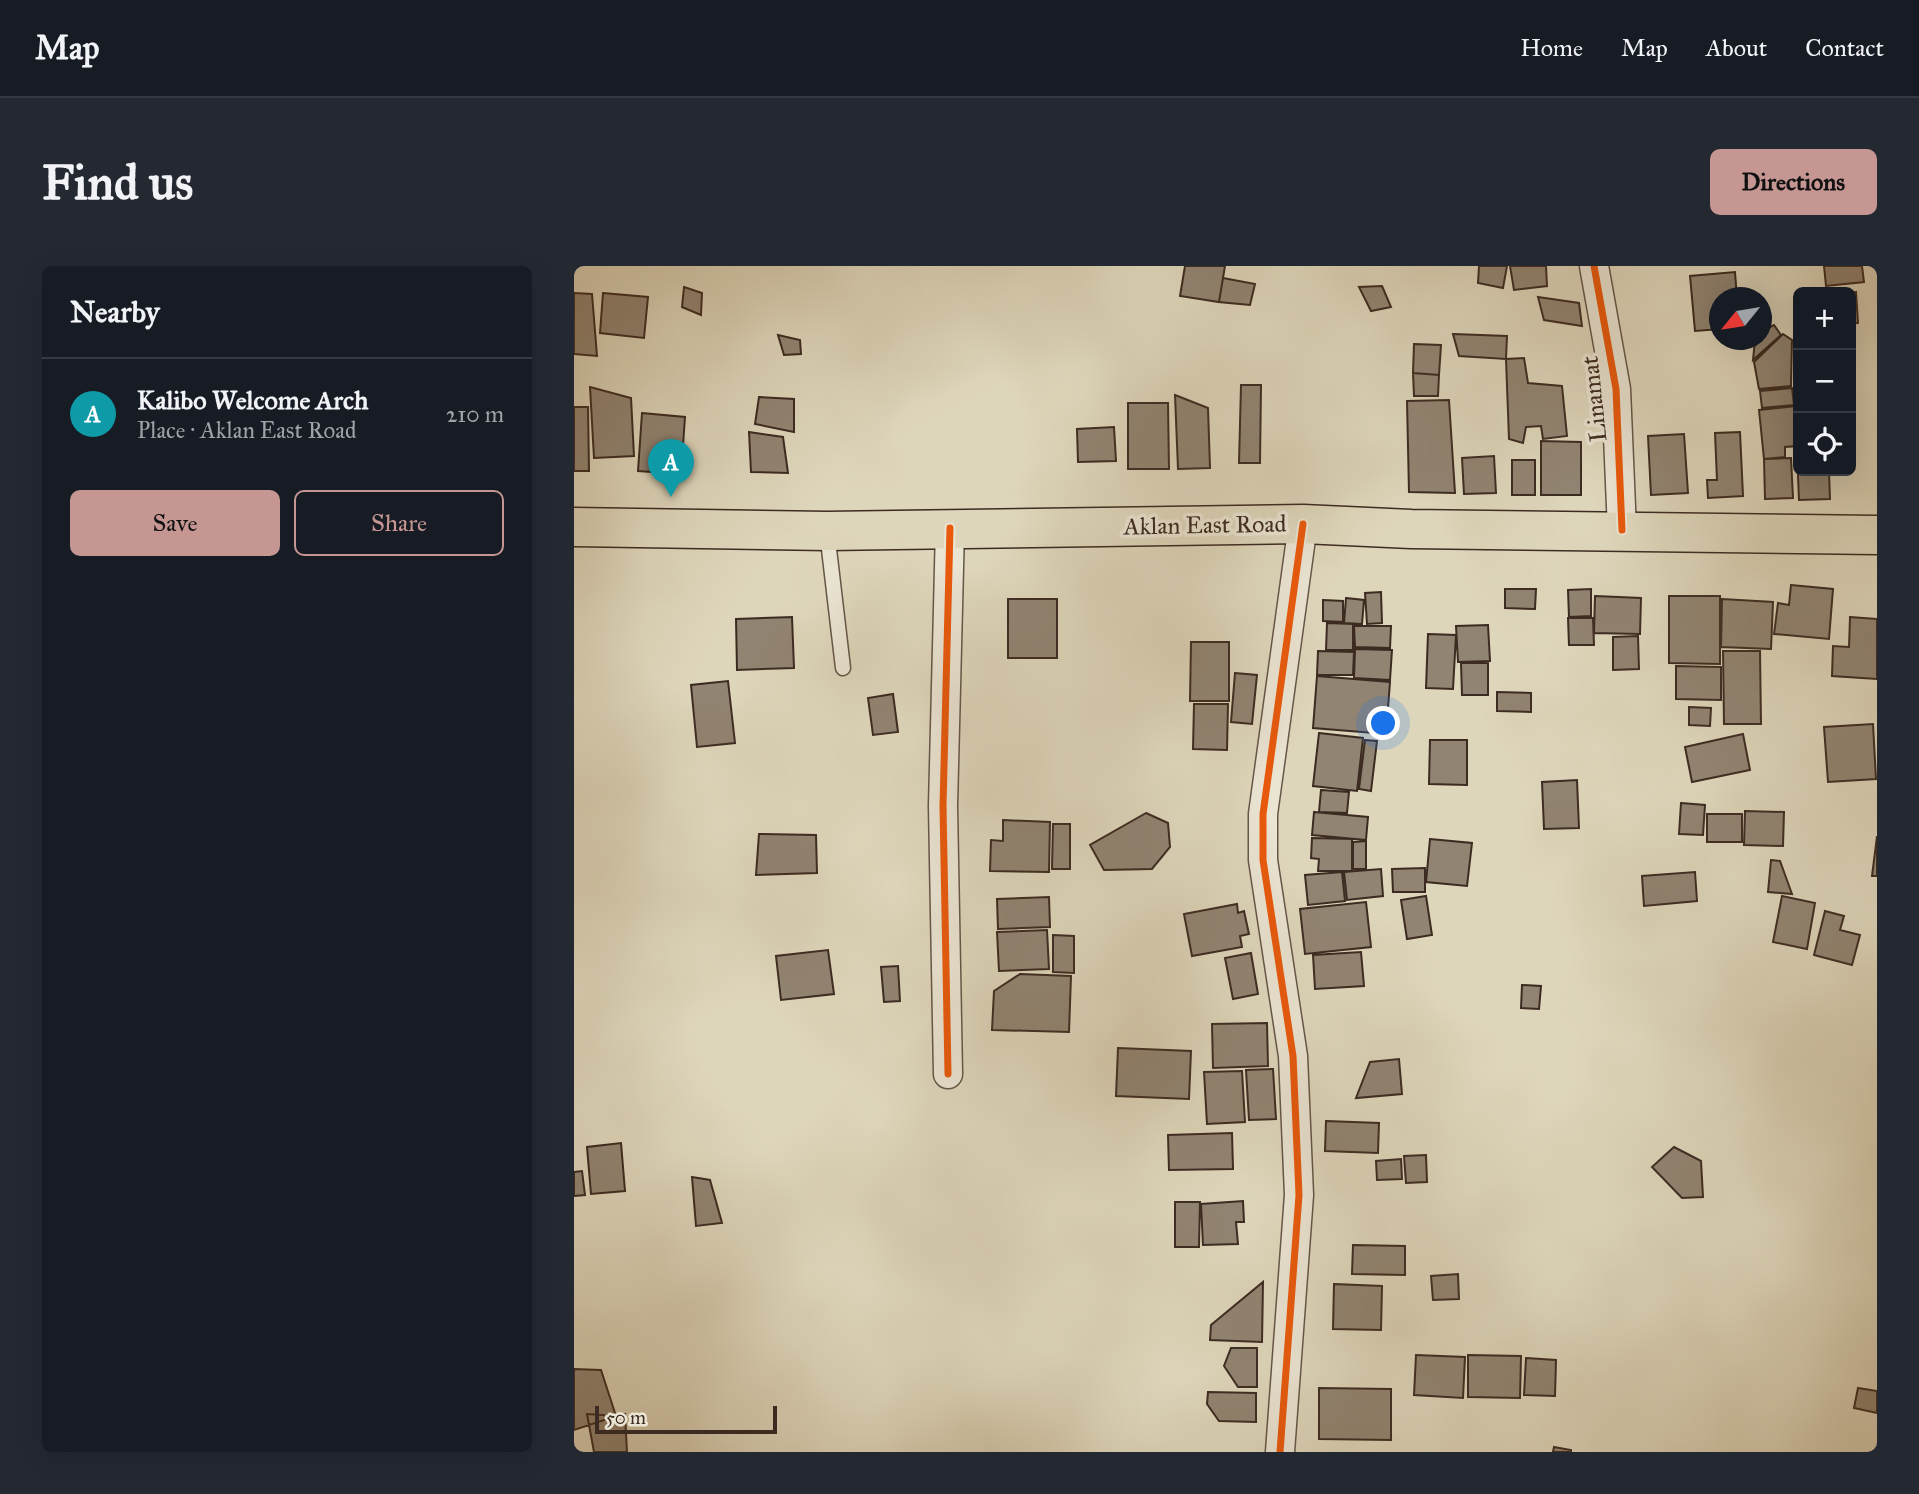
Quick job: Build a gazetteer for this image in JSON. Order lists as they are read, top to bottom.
{
  "streets": {
    "main road": ["Aklan East Road"],
    "street": ["Linamat"]
  },
  "crossings": [
    ["Linamat", "Aklan East Road"]
  ],
  "scale_bar": "50 m",
  "north": "bottom left",
  "page": {
    "header": "Map",
    "nav": [
      "Home",
      "Map",
      "About",
      "Contact"
    ],
    "buttons": [
      "Directions",
      ["Save", "Share"]
    ],
    "title": "Find us",
    "heading": "Nearby",
    "map_buttons": ["+", "−"],
    "list": [
      {
        "mark": "A",
        "name": "Kalibo Welcome Arch",
        "note": "Place · Aklan East Road",
        "value": "210 m"
      }
    ],
    "pins": "A",
    "scale": "50 m"
  }
}
